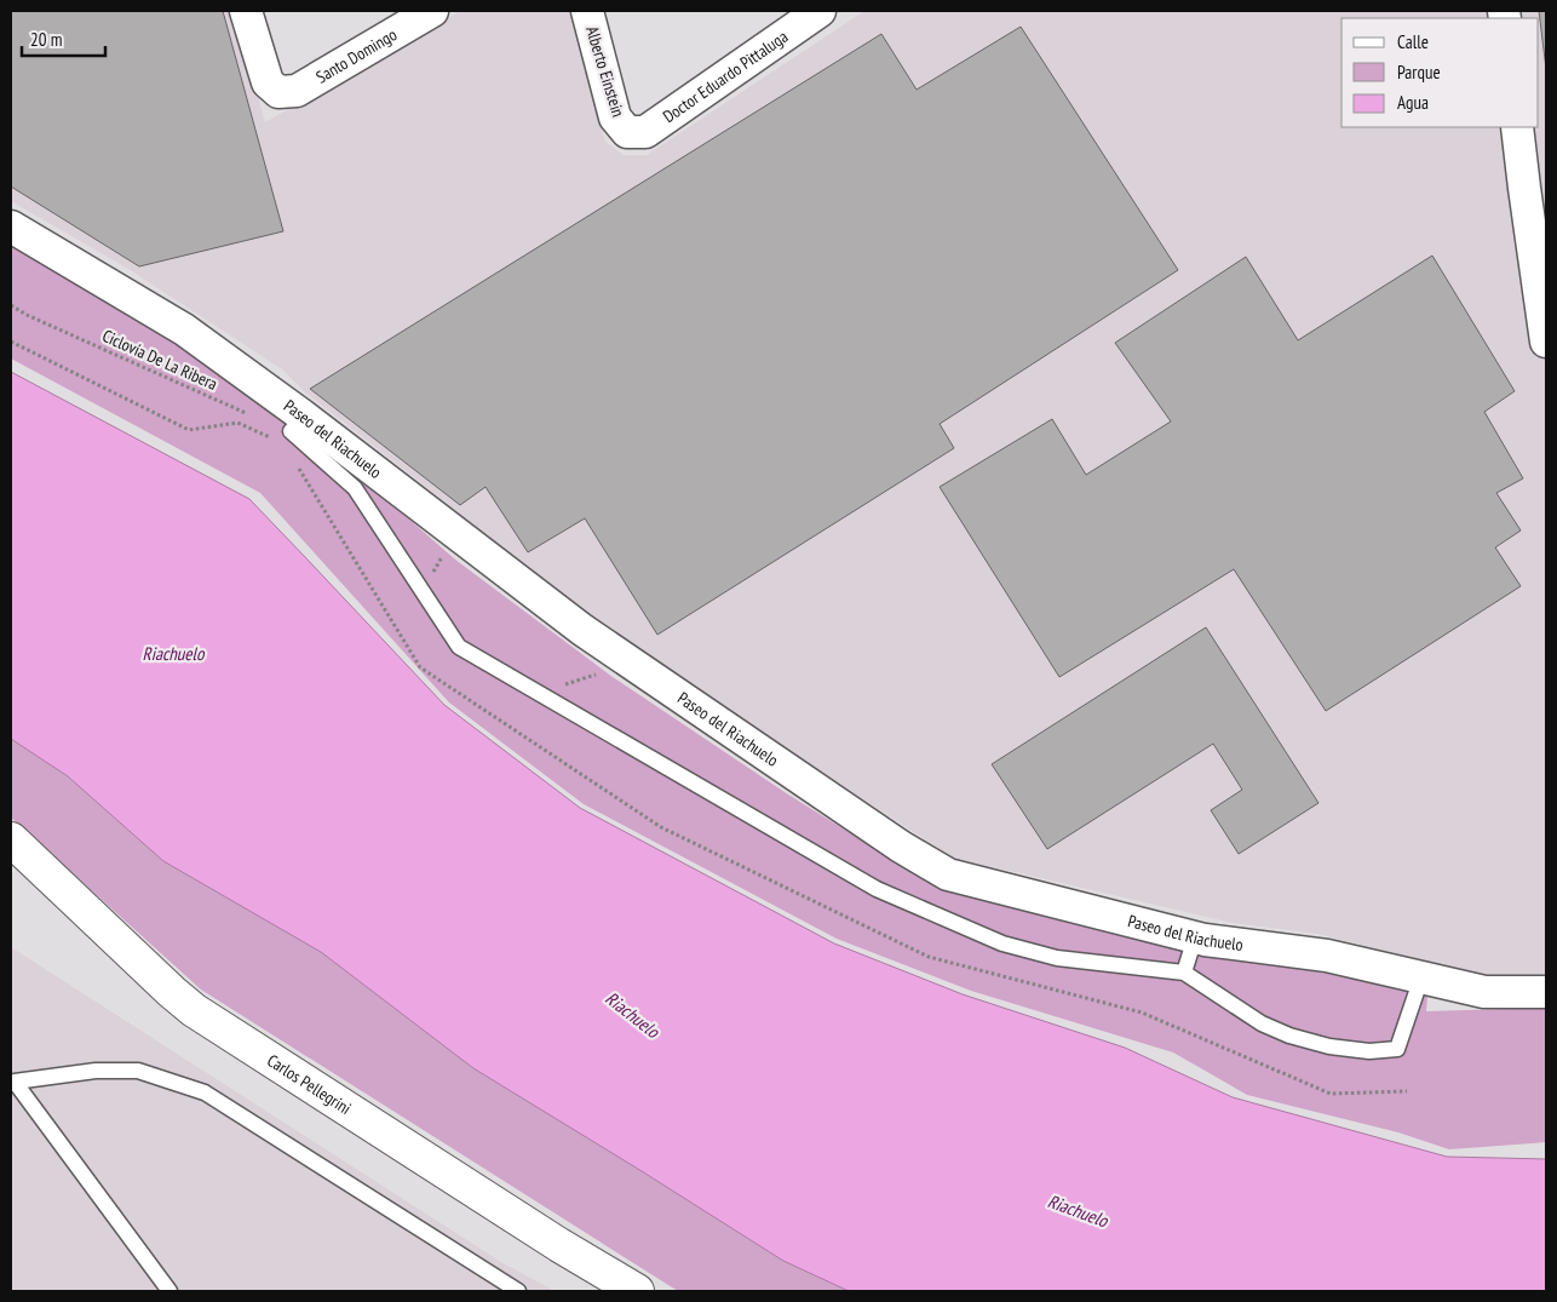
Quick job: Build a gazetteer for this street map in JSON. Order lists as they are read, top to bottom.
{
  "streets": {
    "street": [
      "Santo Domingo",
      "Alberto Einstein",
      "Doctor Eduardo Pittaluga",
      "Paseo del Riachuelo",
      "Carlos Pellegrini"
    ],
    "path": ["Ciclovía De La Ribera"]
  },
  "crossings": [
    ["Alberto Einstein", "Doctor Eduardo Pittaluga"]
  ],
  "water": ["Riachuelo"],
  "legend": ["Calle", "Parque", "Agua"],
  "scale_bar": "20 m"
}
